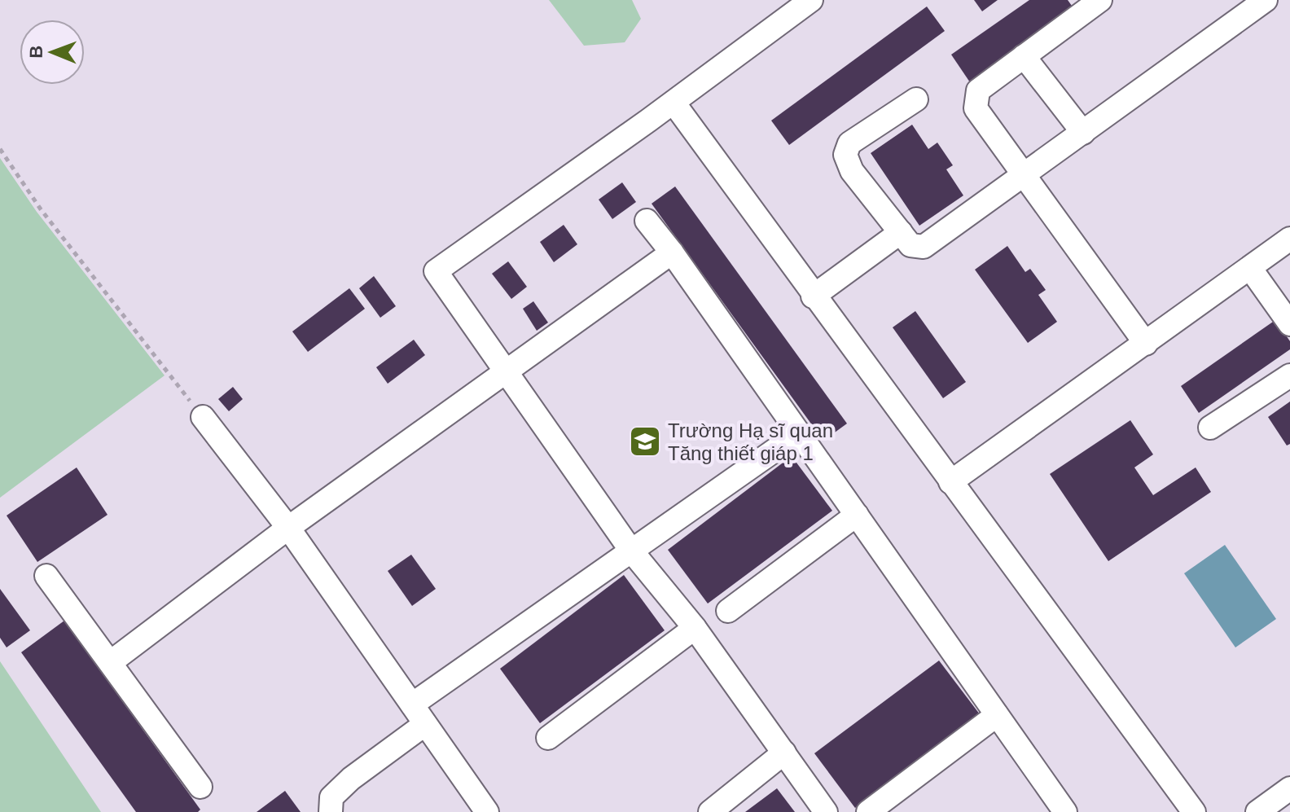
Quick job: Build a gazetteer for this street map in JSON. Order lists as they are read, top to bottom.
{
  "places": {
    "school or university": ["Trường Hạ sĩ quan Tăng thiết giáp 1"]
  },
  "north": "left"
}
